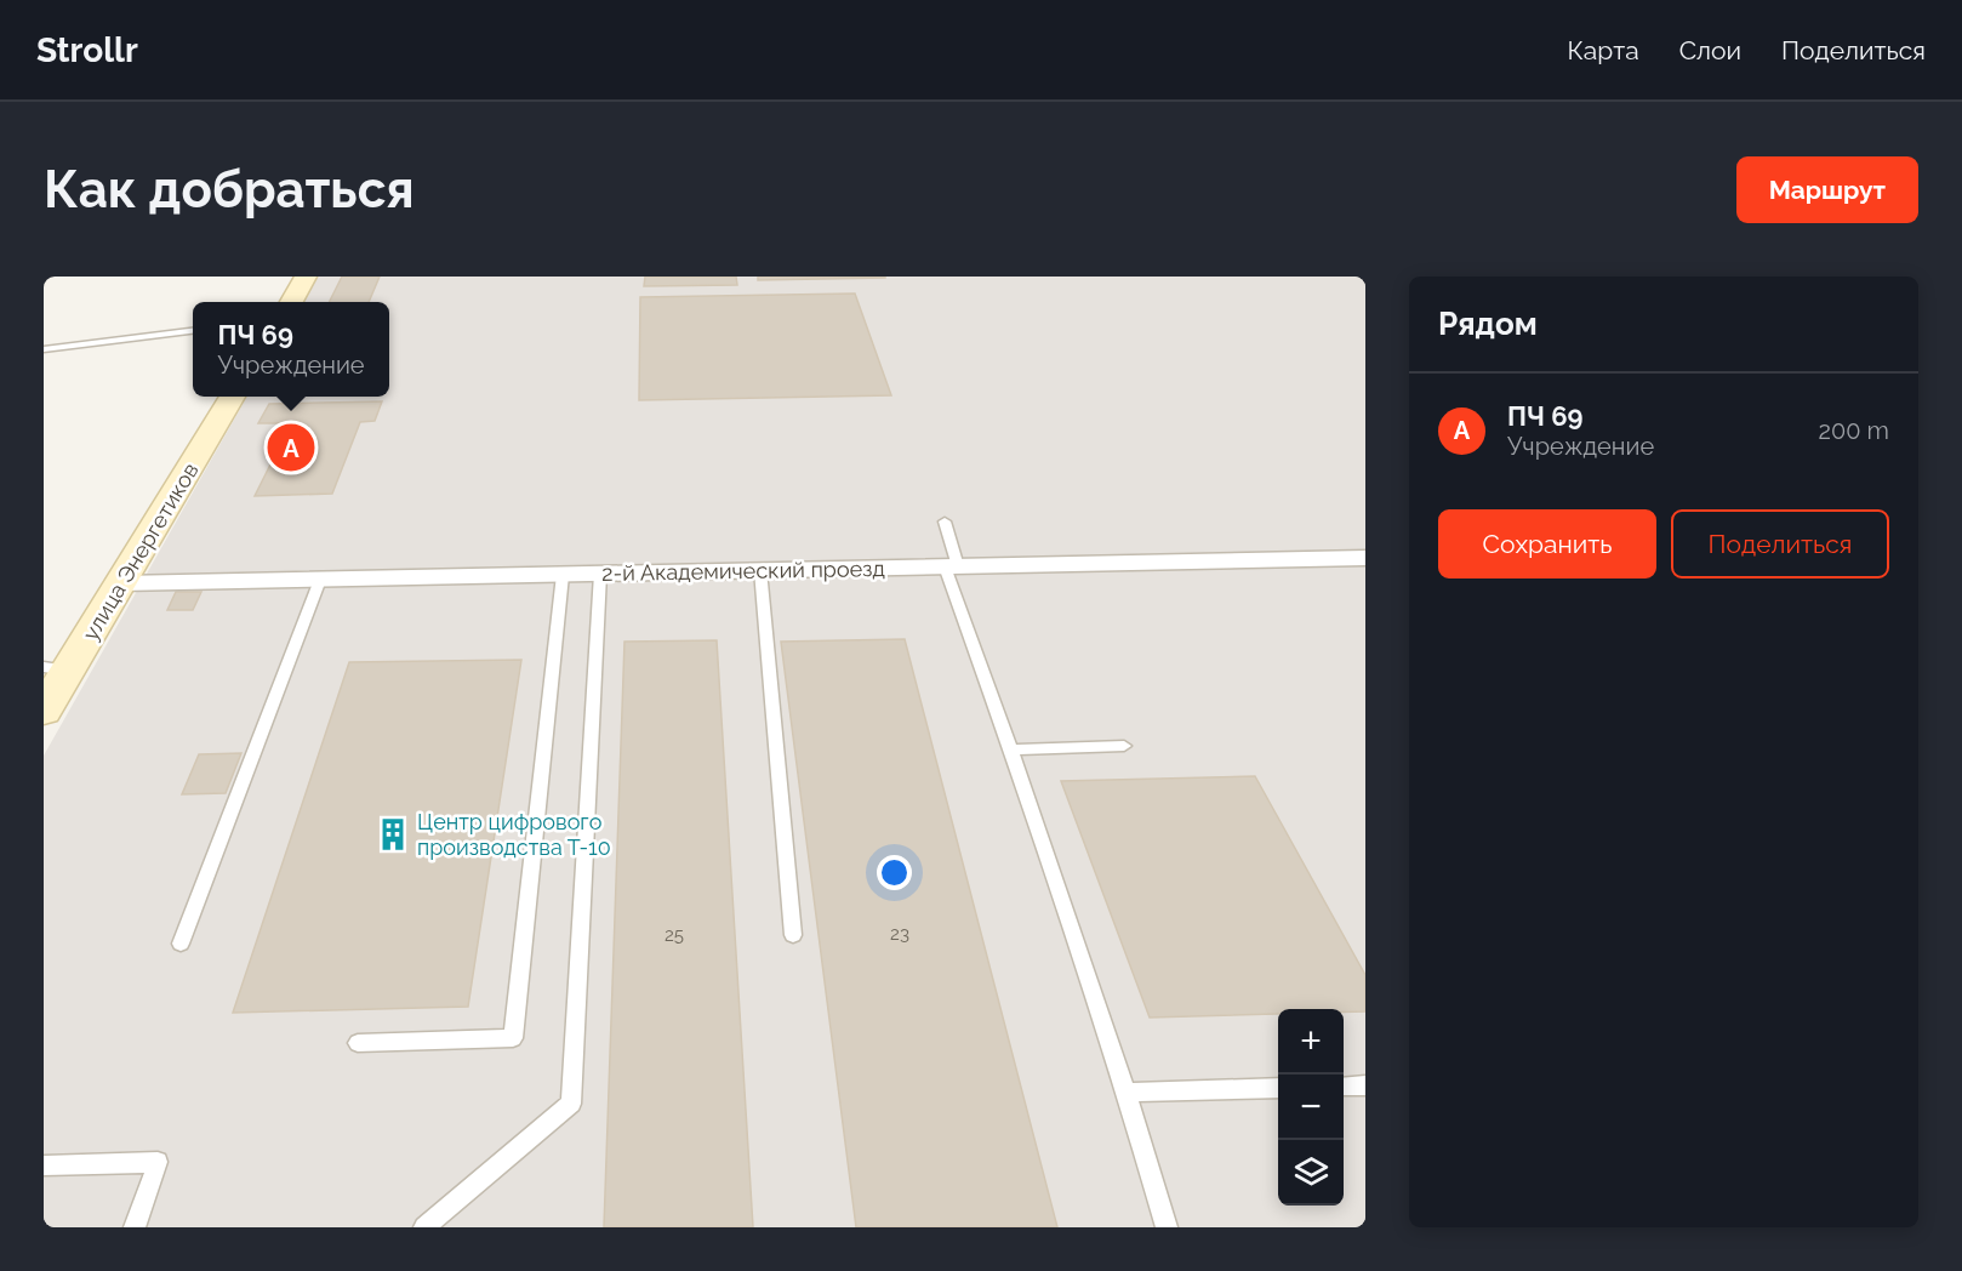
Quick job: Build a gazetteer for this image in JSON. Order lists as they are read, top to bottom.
{
  "streets": {
    "street": ["улица Энергетиков", "2-й Академический проезд"]
  },
  "crossings": [
    ["улица Энергетиков", "2-й Академический проезд"]
  ],
  "places": {
    "building": ["Центр цифрового производства Т-10"]
  },
  "house_numbers": ["23", "25"],
  "page": {
    "header": "Strollr",
    "nav": ["Карта", "Слои", "Поделиться"],
    "buttons": [
      "Маршрут",
      ["Сохранить", "Поделиться"]
    ],
    "title": "Как добраться",
    "heading": "Рядом",
    "popup": ["ПЧ 69", "Учреждение"],
    "list": [
      {
        "mark": "A",
        "name": "ПЧ 69",
        "note": "Учреждение",
        "value": "200 m"
      }
    ],
    "pins": "A",
    "map_buttons": ["+", "−"]
  }
}
